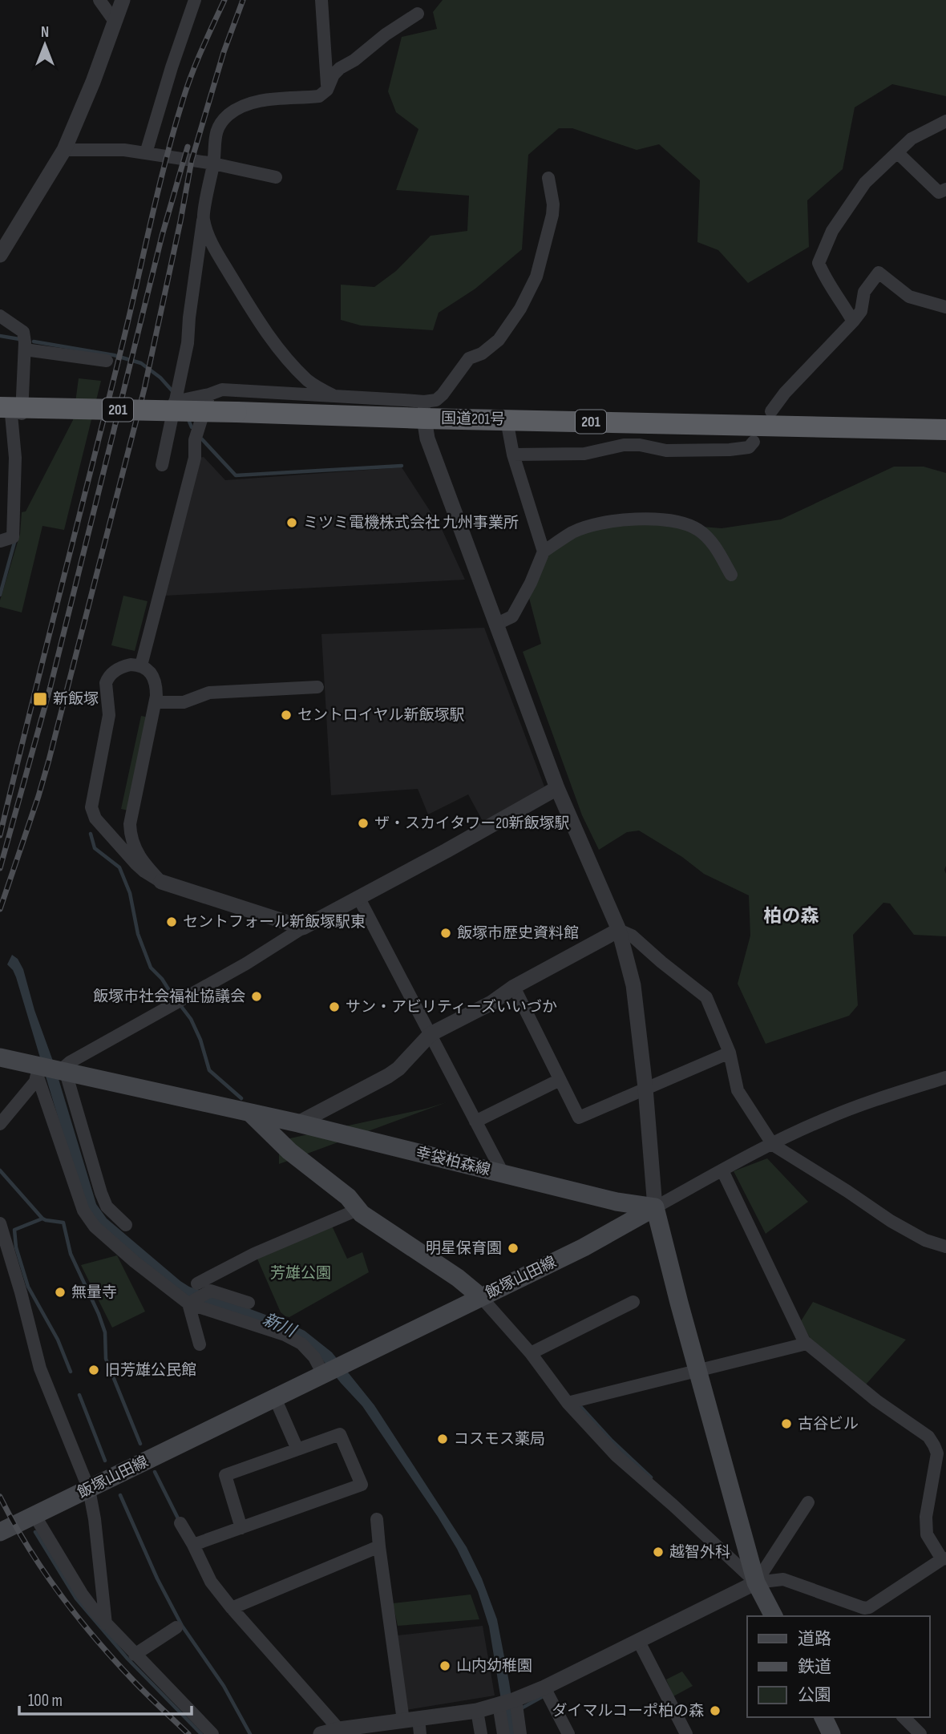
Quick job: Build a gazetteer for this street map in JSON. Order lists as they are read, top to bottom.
{
  "streets": {
    "highway": ["201", "国道201号"],
    "main road": ["幸袋柏森線", "飯塚山田線"]
  },
  "crossings": [
    ["幸袋柏森線", "飯塚山田線"]
  ],
  "districts": ["柏の森"],
  "water": ["新川"],
  "parks": ["芳雄公園"],
  "places": {
    "other": [
      "ミツミ電機株式会社 九州事業所",
      "セントロイヤル新飯塚駅",
      "ザ・スカイタワー20新飯塚駅",
      "セントフォール新飯塚駅東",
      "飯塚市歴史資料館",
      "飯塚市社会福祉協議会",
      "サン・アビリティーズいいづか",
      "明星保育園",
      "無量寺",
      "旧芳雄公民館",
      "古谷ビル",
      "コスモス薬局",
      "越智外科",
      "山内幼稚園",
      "ダイマルコーポ柏の森"
    ],
    "transit": ["新飯塚"]
  },
  "legend": ["道路", "鉄道", "公園"],
  "scale_bar": "100 m",
  "north": "top"
}
